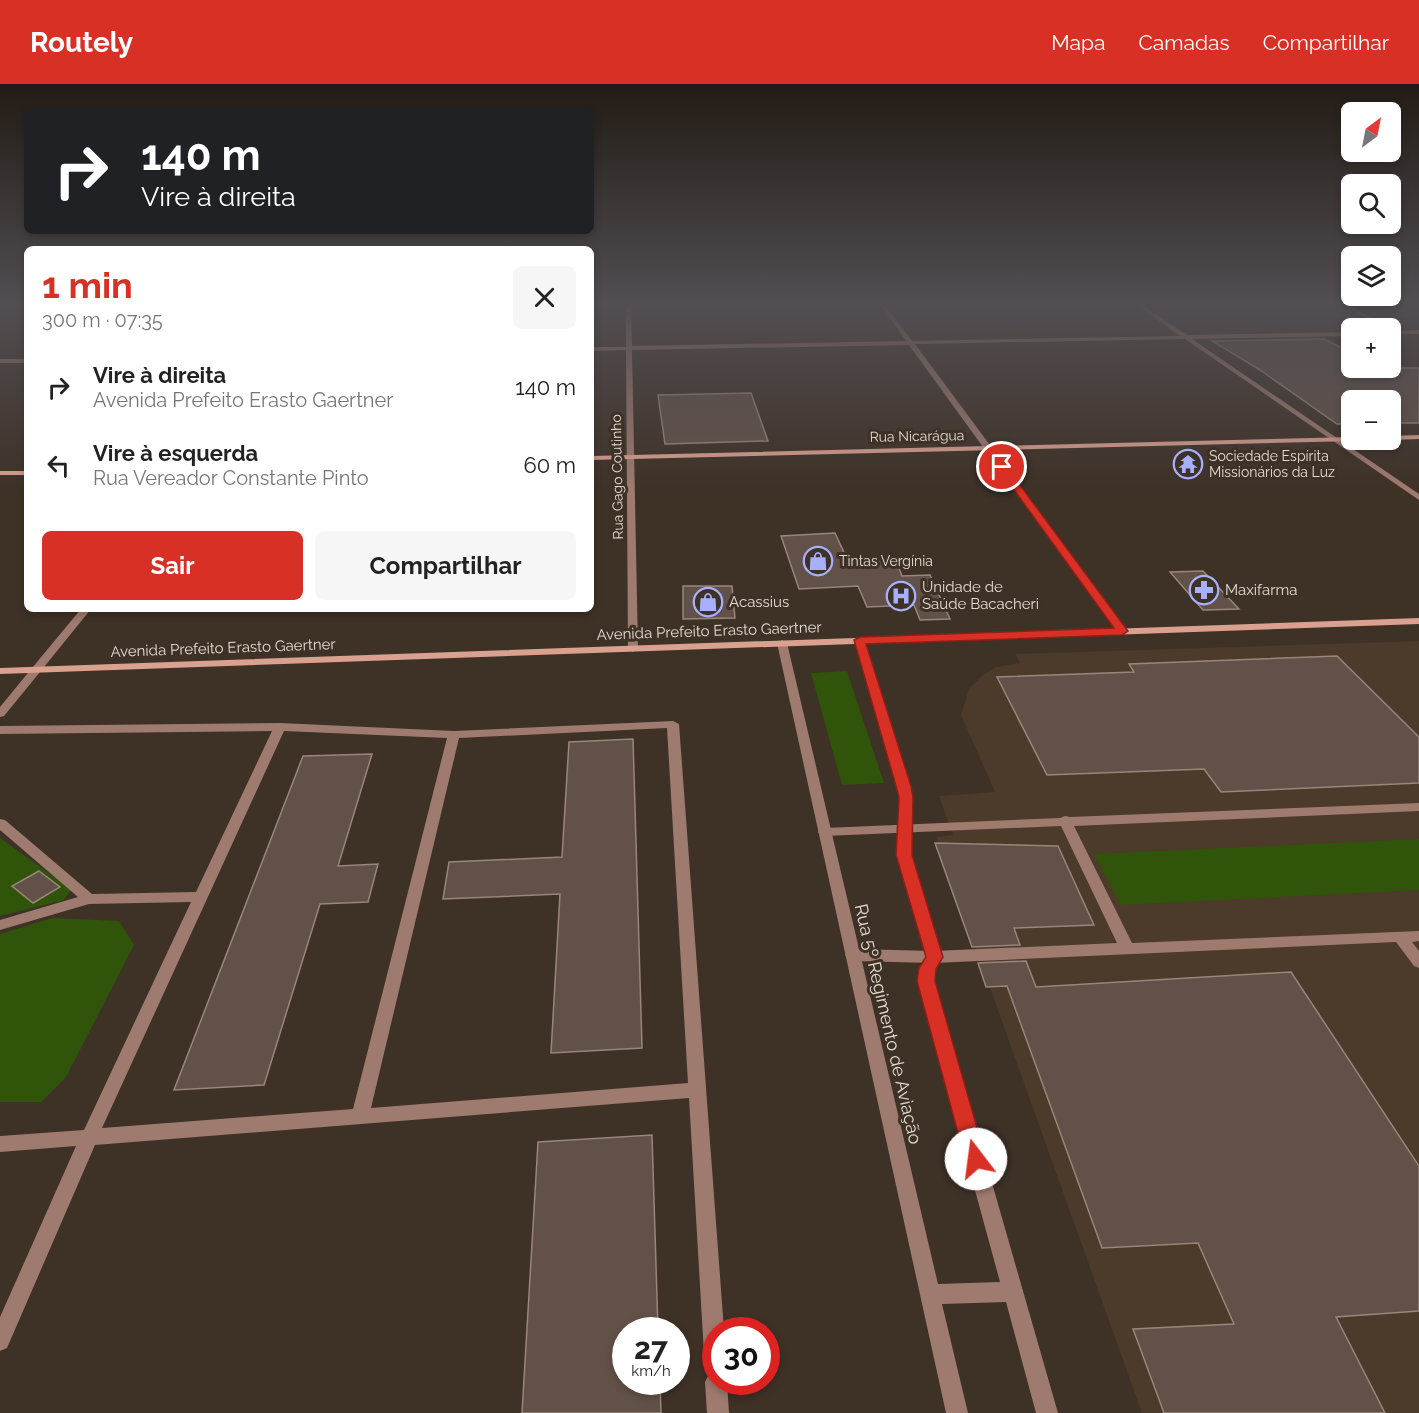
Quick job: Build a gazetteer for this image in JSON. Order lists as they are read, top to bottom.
{
  "streets": {
    "main road": ["Rua Nicarágua", "Avenida Prefeito Erasto Gaertner"],
    "street": ["Rua Gago Coutinho", "Rua 5º Regimento de Aviação"]
  },
  "crossings": [
    ["Rua Nicarágua", "Rua Gago Coutinho"],
    ["Rua Gago Coutinho", "Avenida Prefeito Erasto Gaertner"],
    ["Avenida Prefeito Erasto Gaertner", "Rua 5º Regimento de Aviação"]
  ],
  "places": {
    "temple": ["Sociedade Espírita Missionários da Luz"],
    "shop": ["Tintas Vergínia", "Acassius"],
    "pharmacy": ["Maxifarma"],
    "hospital": ["Unidade de Saúde Bacacheri"]
  },
  "north": "top right",
  "page": {
    "header": "Routely",
    "nav": ["Mapa", "Camadas", "Compartilhar"],
    "map_buttons": ["+", "−"],
    "turn": ["140 m", "Vire à direita"],
    "heading": ["1 min", "300 m · 07:35"],
    "list": [
      {
        "name": "Vire à direita",
        "note": "Avenida Prefeito Erasto Gaertner",
        "value": "140 m"
      },
      {
        "name": "Vire à esquerda",
        "note": "Rua Vereador Constante Pinto",
        "value": "60 m"
      }
    ],
    "buttons": ["Sair", "Compartilhar"],
    "speed": "27 km/h",
    "limit": "30"
  }
}
